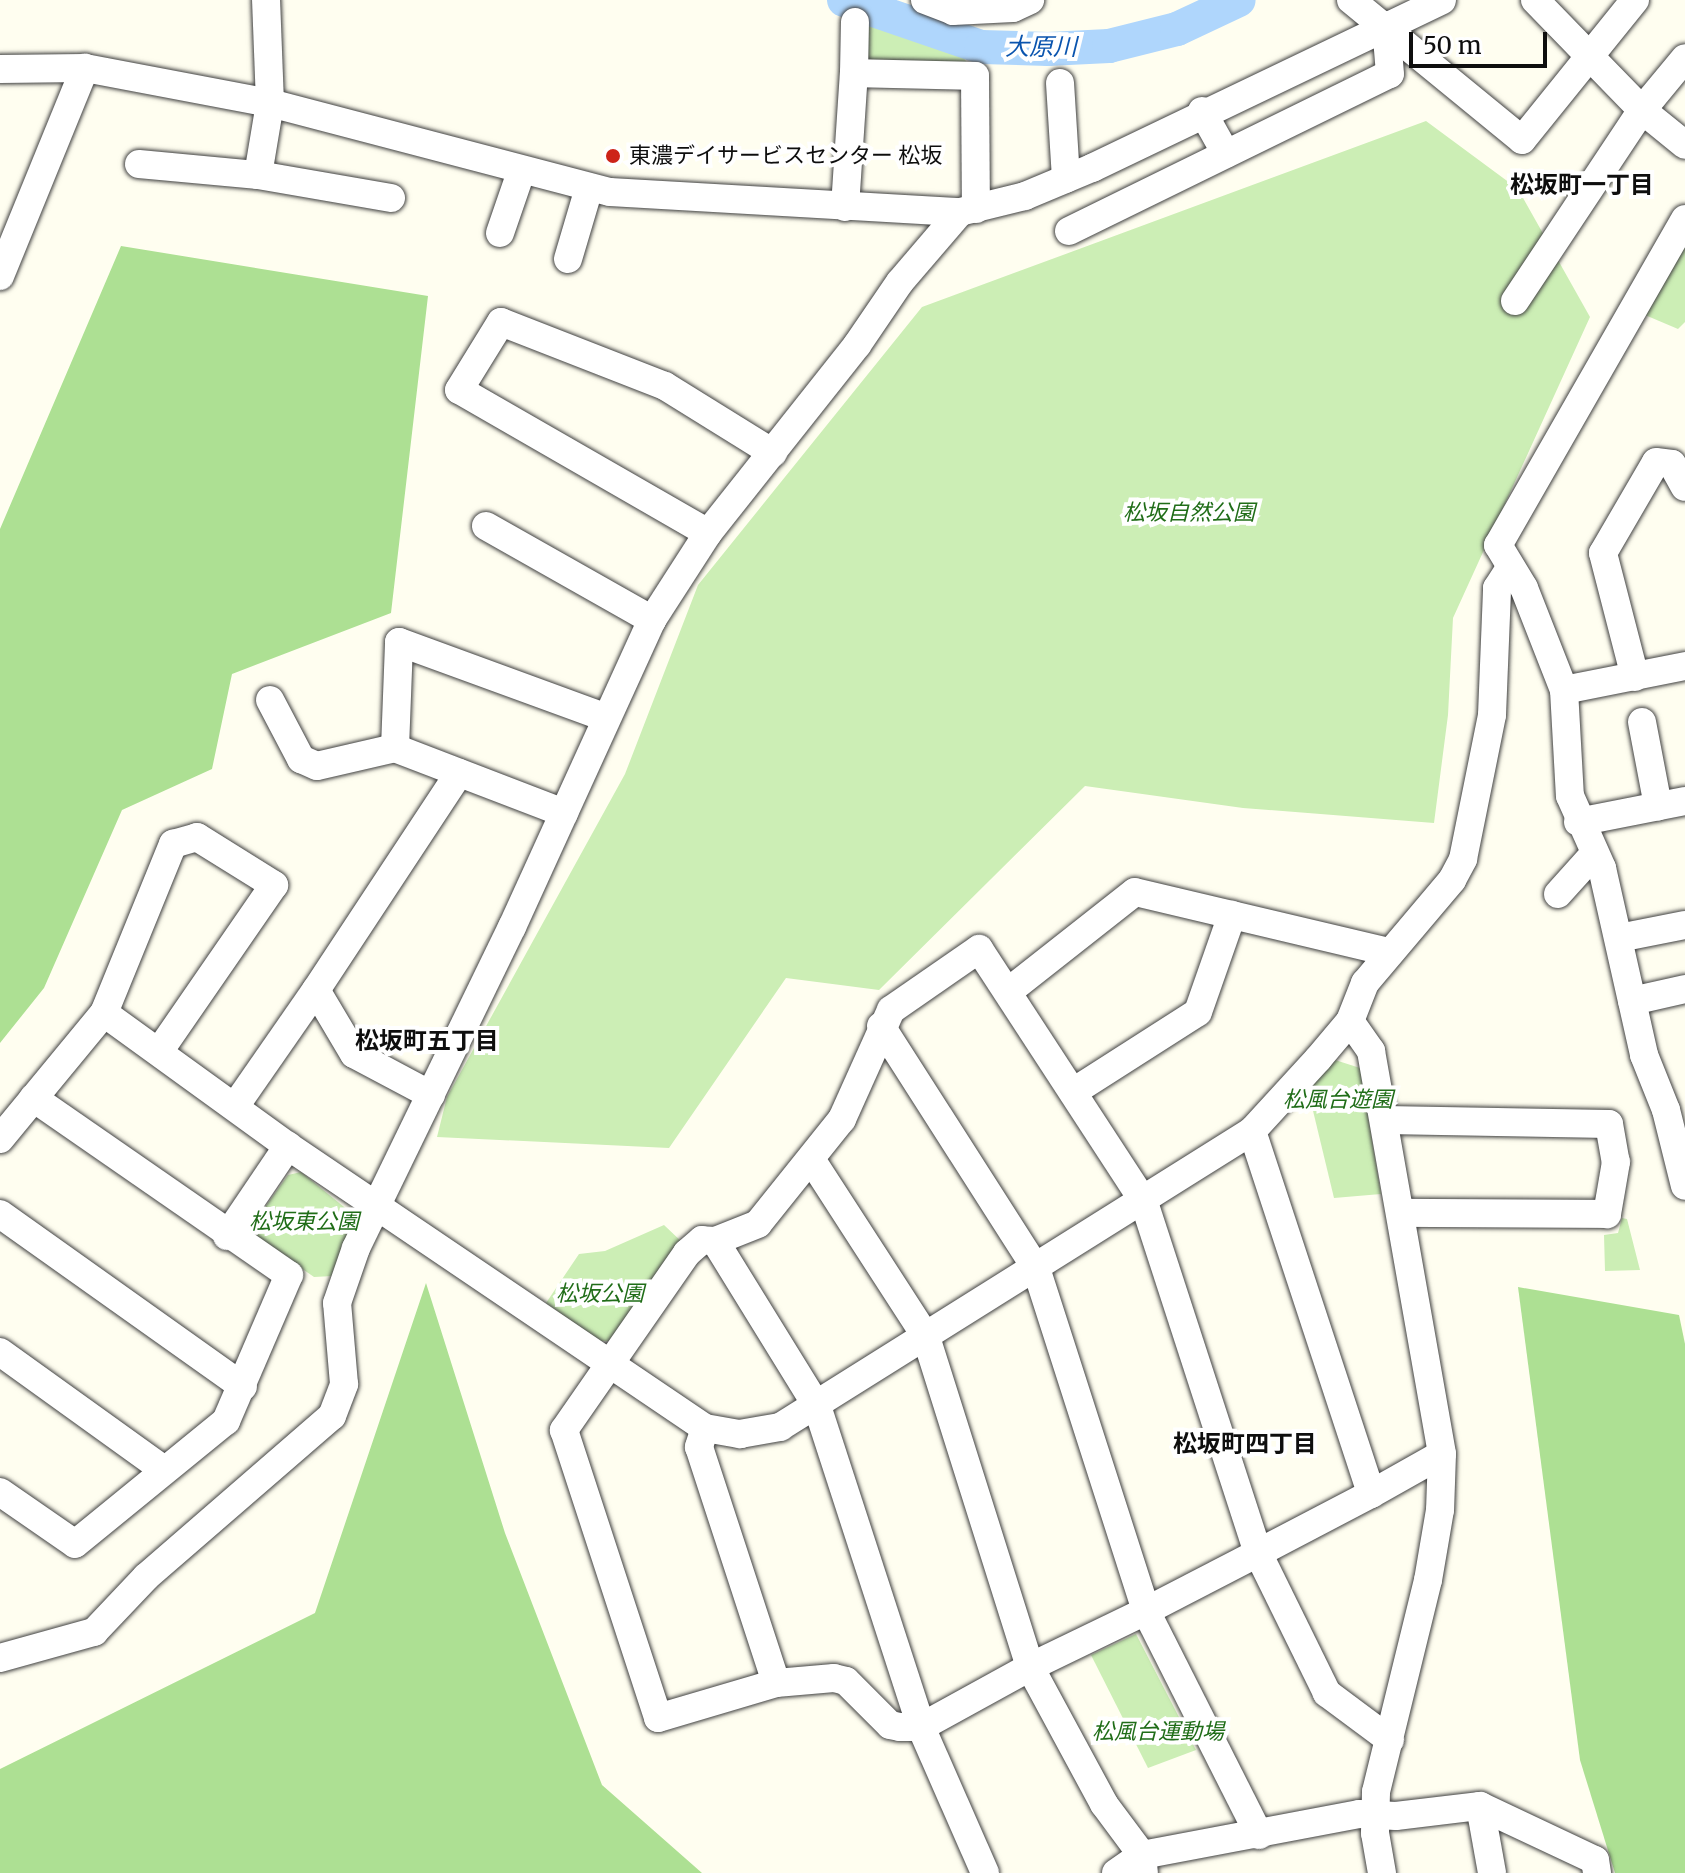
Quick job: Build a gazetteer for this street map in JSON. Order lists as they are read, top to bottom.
{
  "districts": ["松坂町一丁目", "松坂町五丁目", "松坂町四丁目"],
  "water": ["大原川"],
  "parks": [
    "松坂自然公園",
    "松風台遊園",
    "松坂東公園",
    "松坂公園",
    "松風台運動場"
  ],
  "places": ["東濃デイサービスセンター 松坂"],
  "scale_bar": "50 m"
}
